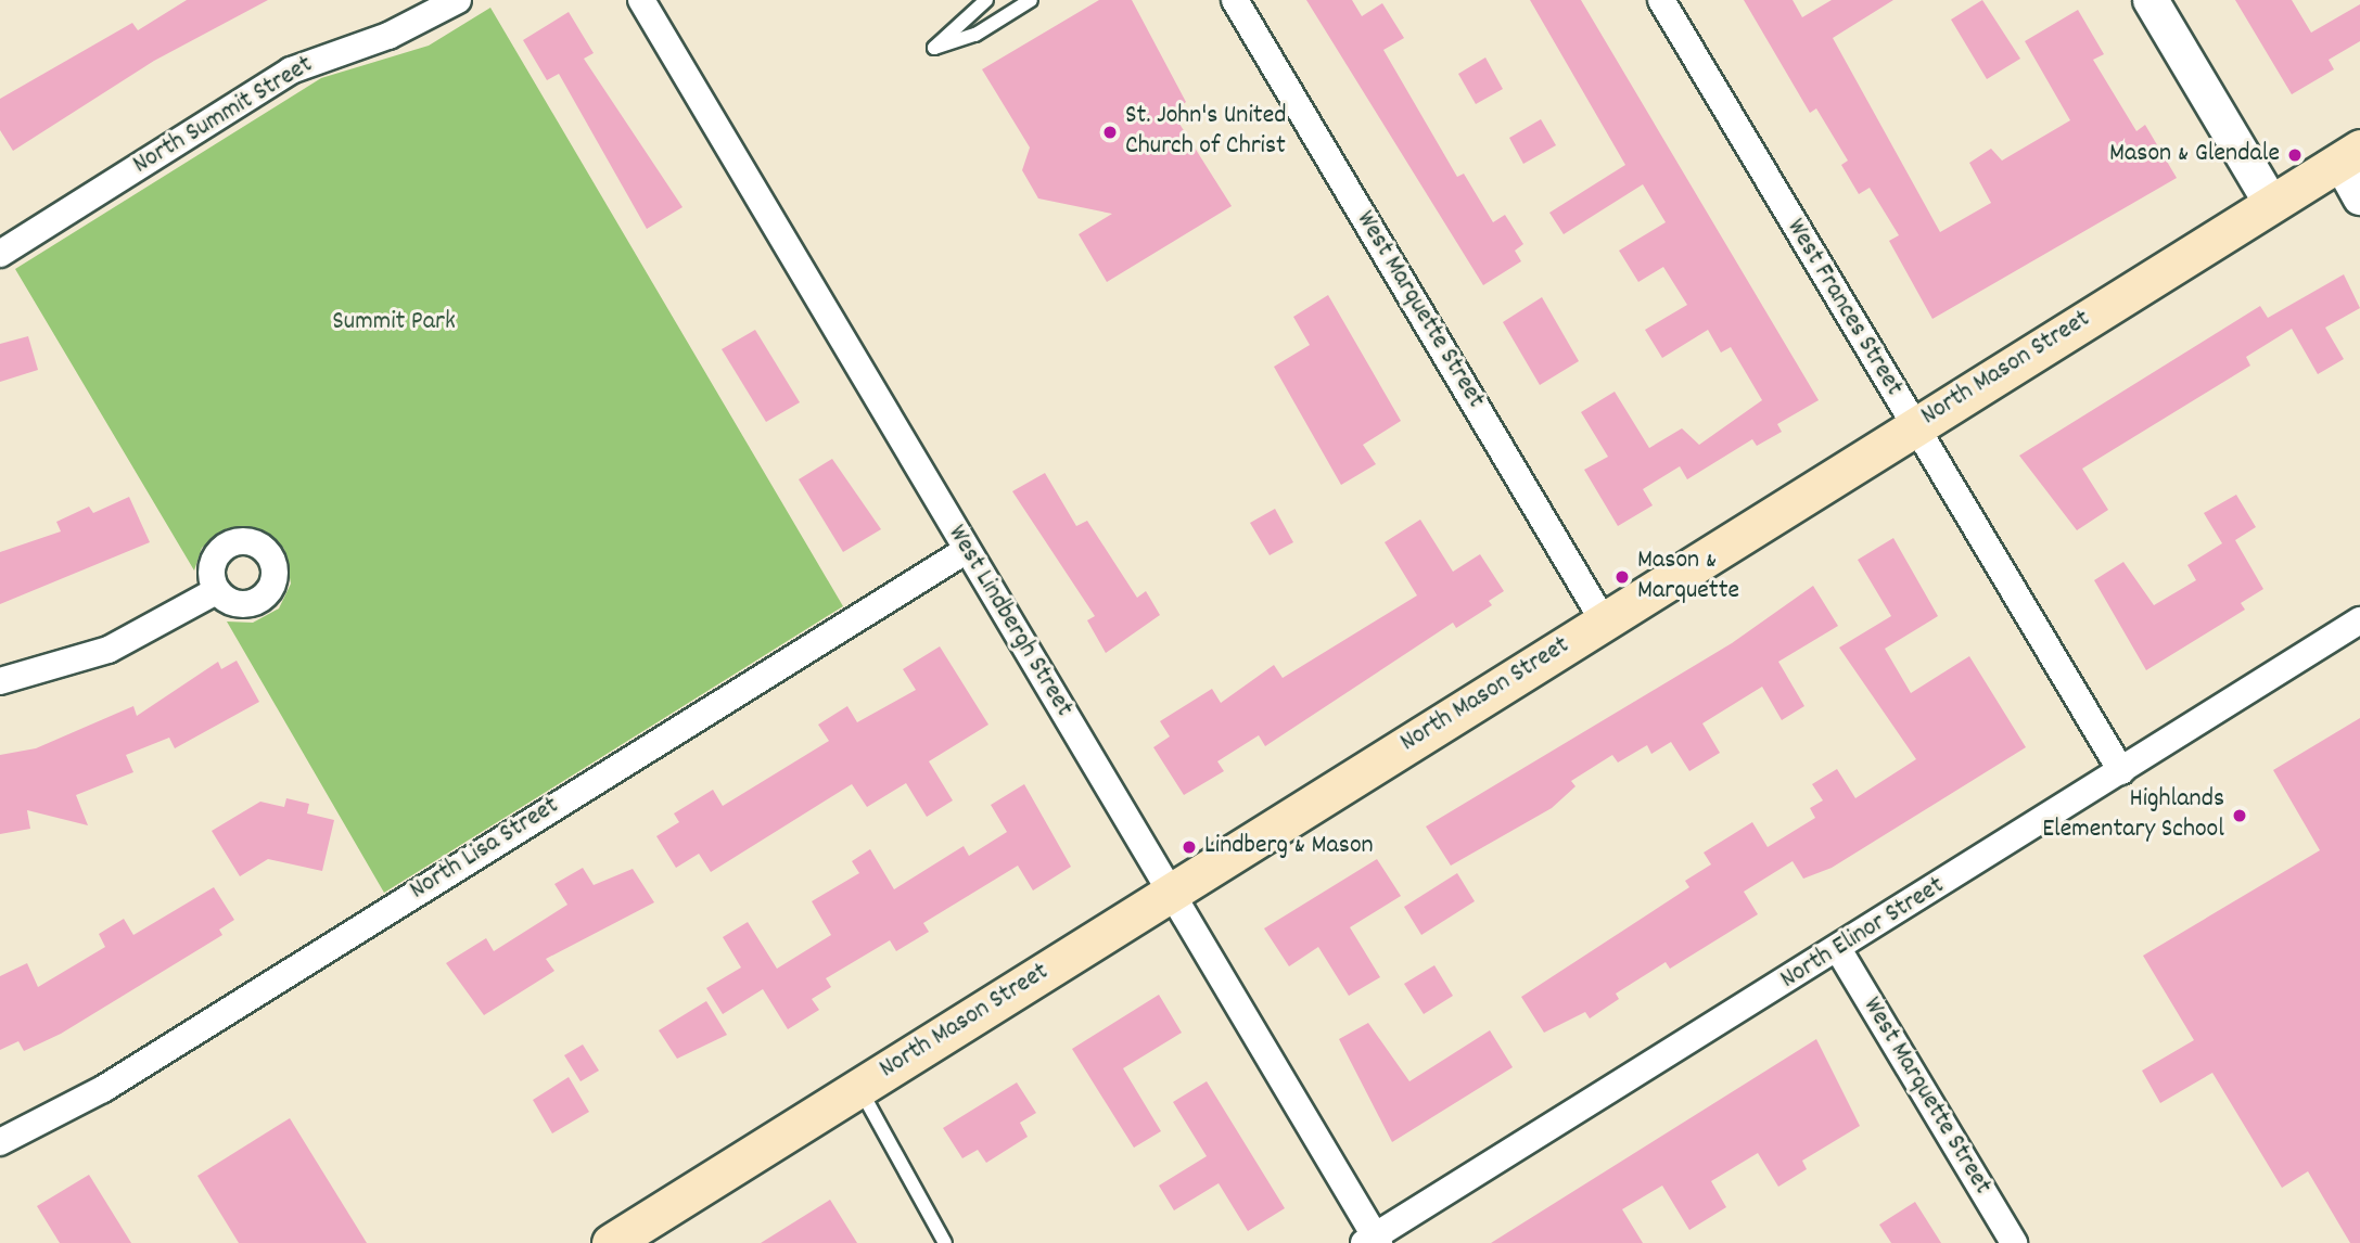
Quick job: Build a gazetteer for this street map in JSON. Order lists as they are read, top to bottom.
{
  "streets": {
    "main road": ["North Mason Street"],
    "street": [
      "North Summit Street",
      "West Frances Street",
      "West Marquette Street",
      "West Lindbergh Street",
      "North Lisa Street",
      "North Elinor Street"
    ]
  },
  "crossings": [
    ["West Frances Street", "North Mason Street"],
    ["West Frances Street", "North Elinor Street"],
    ["West Marquette Street", "North Mason Street"],
    ["West Marquette Street", "North Elinor Street"],
    ["North Mason Street", "West Lindbergh Street"],
    ["West Lindbergh Street", "North Lisa Street"],
    ["West Lindbergh Street", "North Elinor Street"]
  ],
  "parks": ["Summit Park"],
  "places": [
    "St. John's United Church of Christ",
    "Mason & Glendale",
    "Mason & Marquette",
    "Highlands Elementary School",
    "Lindberg & Mason"
  ]
}
